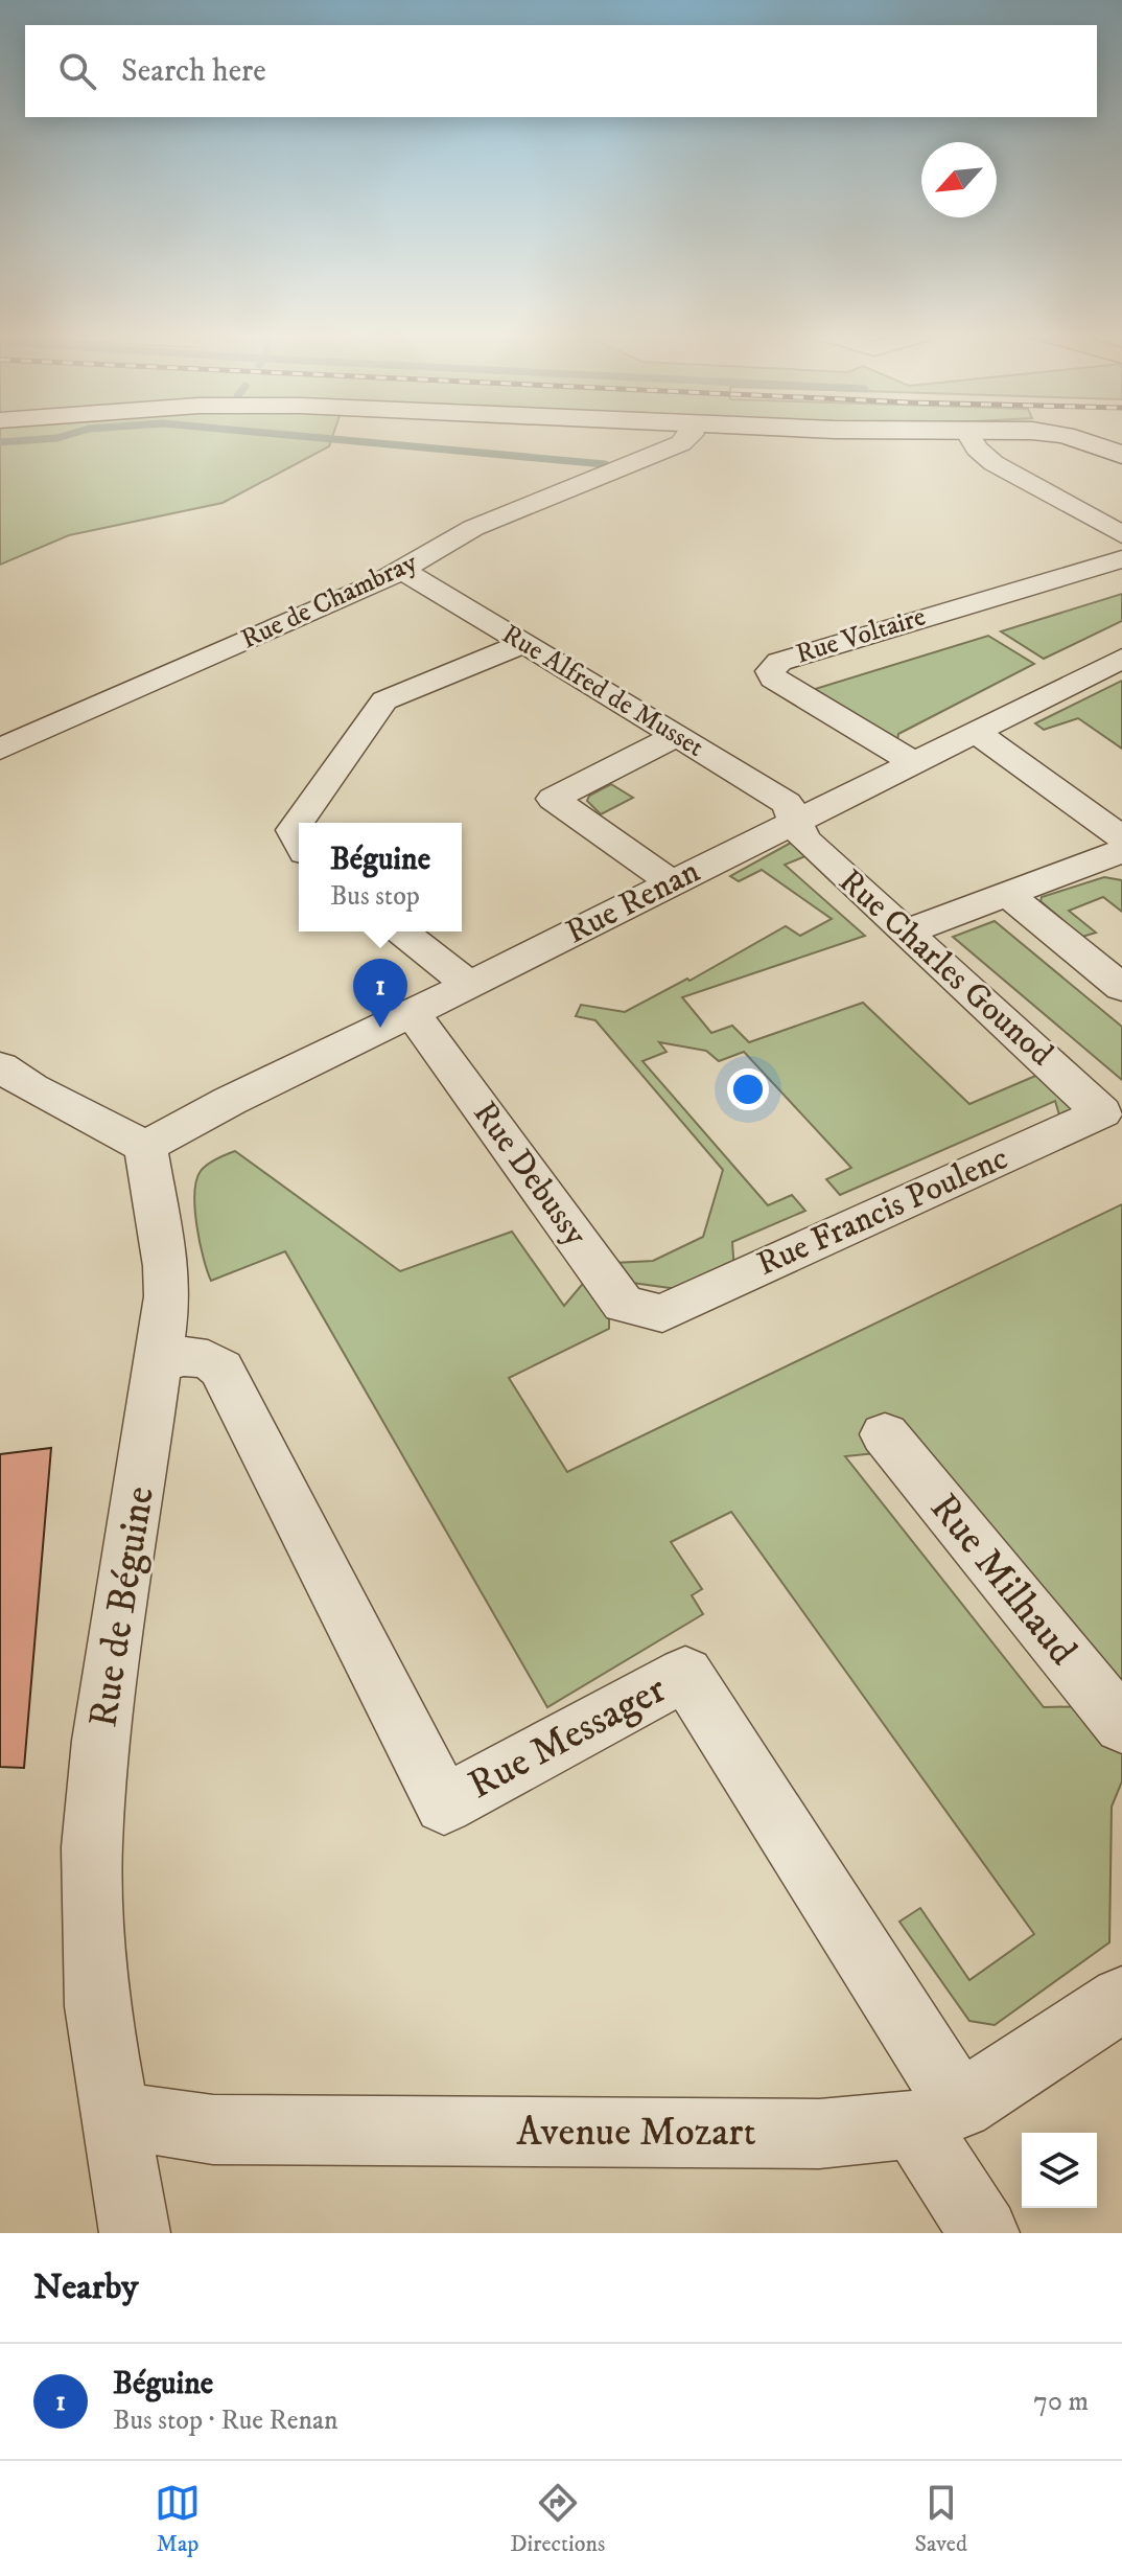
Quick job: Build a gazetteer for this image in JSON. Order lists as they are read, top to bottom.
{
  "streets": {
    "street": [
      "Rue de Chambray",
      "Rue Voltaire",
      "Rue Alfred de Musset",
      "Rue Renan",
      "Rue Charles Gounod",
      "Rue Debussy",
      "Rue Francis Poulenc",
      "Rue Milhaud",
      "Rue de Béguine",
      "Rue Messager",
      "Avenue Mozart"
    ]
  },
  "crossings": [
    ["Rue de Chambray", "Rue Alfred de Musset"],
    ["Rue Voltaire", "Rue Renan"],
    ["Rue Alfred de Musset", "Rue Renan"],
    ["Rue Alfred de Musset", "Rue Charles Gounod"],
    ["Rue Renan", "Rue Charles Gounod"],
    ["Rue Renan", "Rue Debussy"],
    ["Rue Renan", "Rue de Béguine"],
    ["Rue Charles Gounod", "Rue Francis Poulenc"],
    ["Rue Debussy", "Rue Francis Poulenc"],
    ["Rue de Béguine", "Rue Messager"],
    ["Rue de Béguine", "Avenue Mozart"],
    ["Rue Messager", "Avenue Mozart"]
  ],
  "north": "bottom left",
  "page": {
    "search": "Search here",
    "popup": ["Béguine", "Bus stop"],
    "pins": "1",
    "heading": "Nearby",
    "list": [
      {
        "mark": "1",
        "name": "Béguine",
        "note": "Bus stop · Rue Renan",
        "value": "70 m"
      }
    ],
    "nav": ["Map", "Directions", "Saved"]
  }
}
